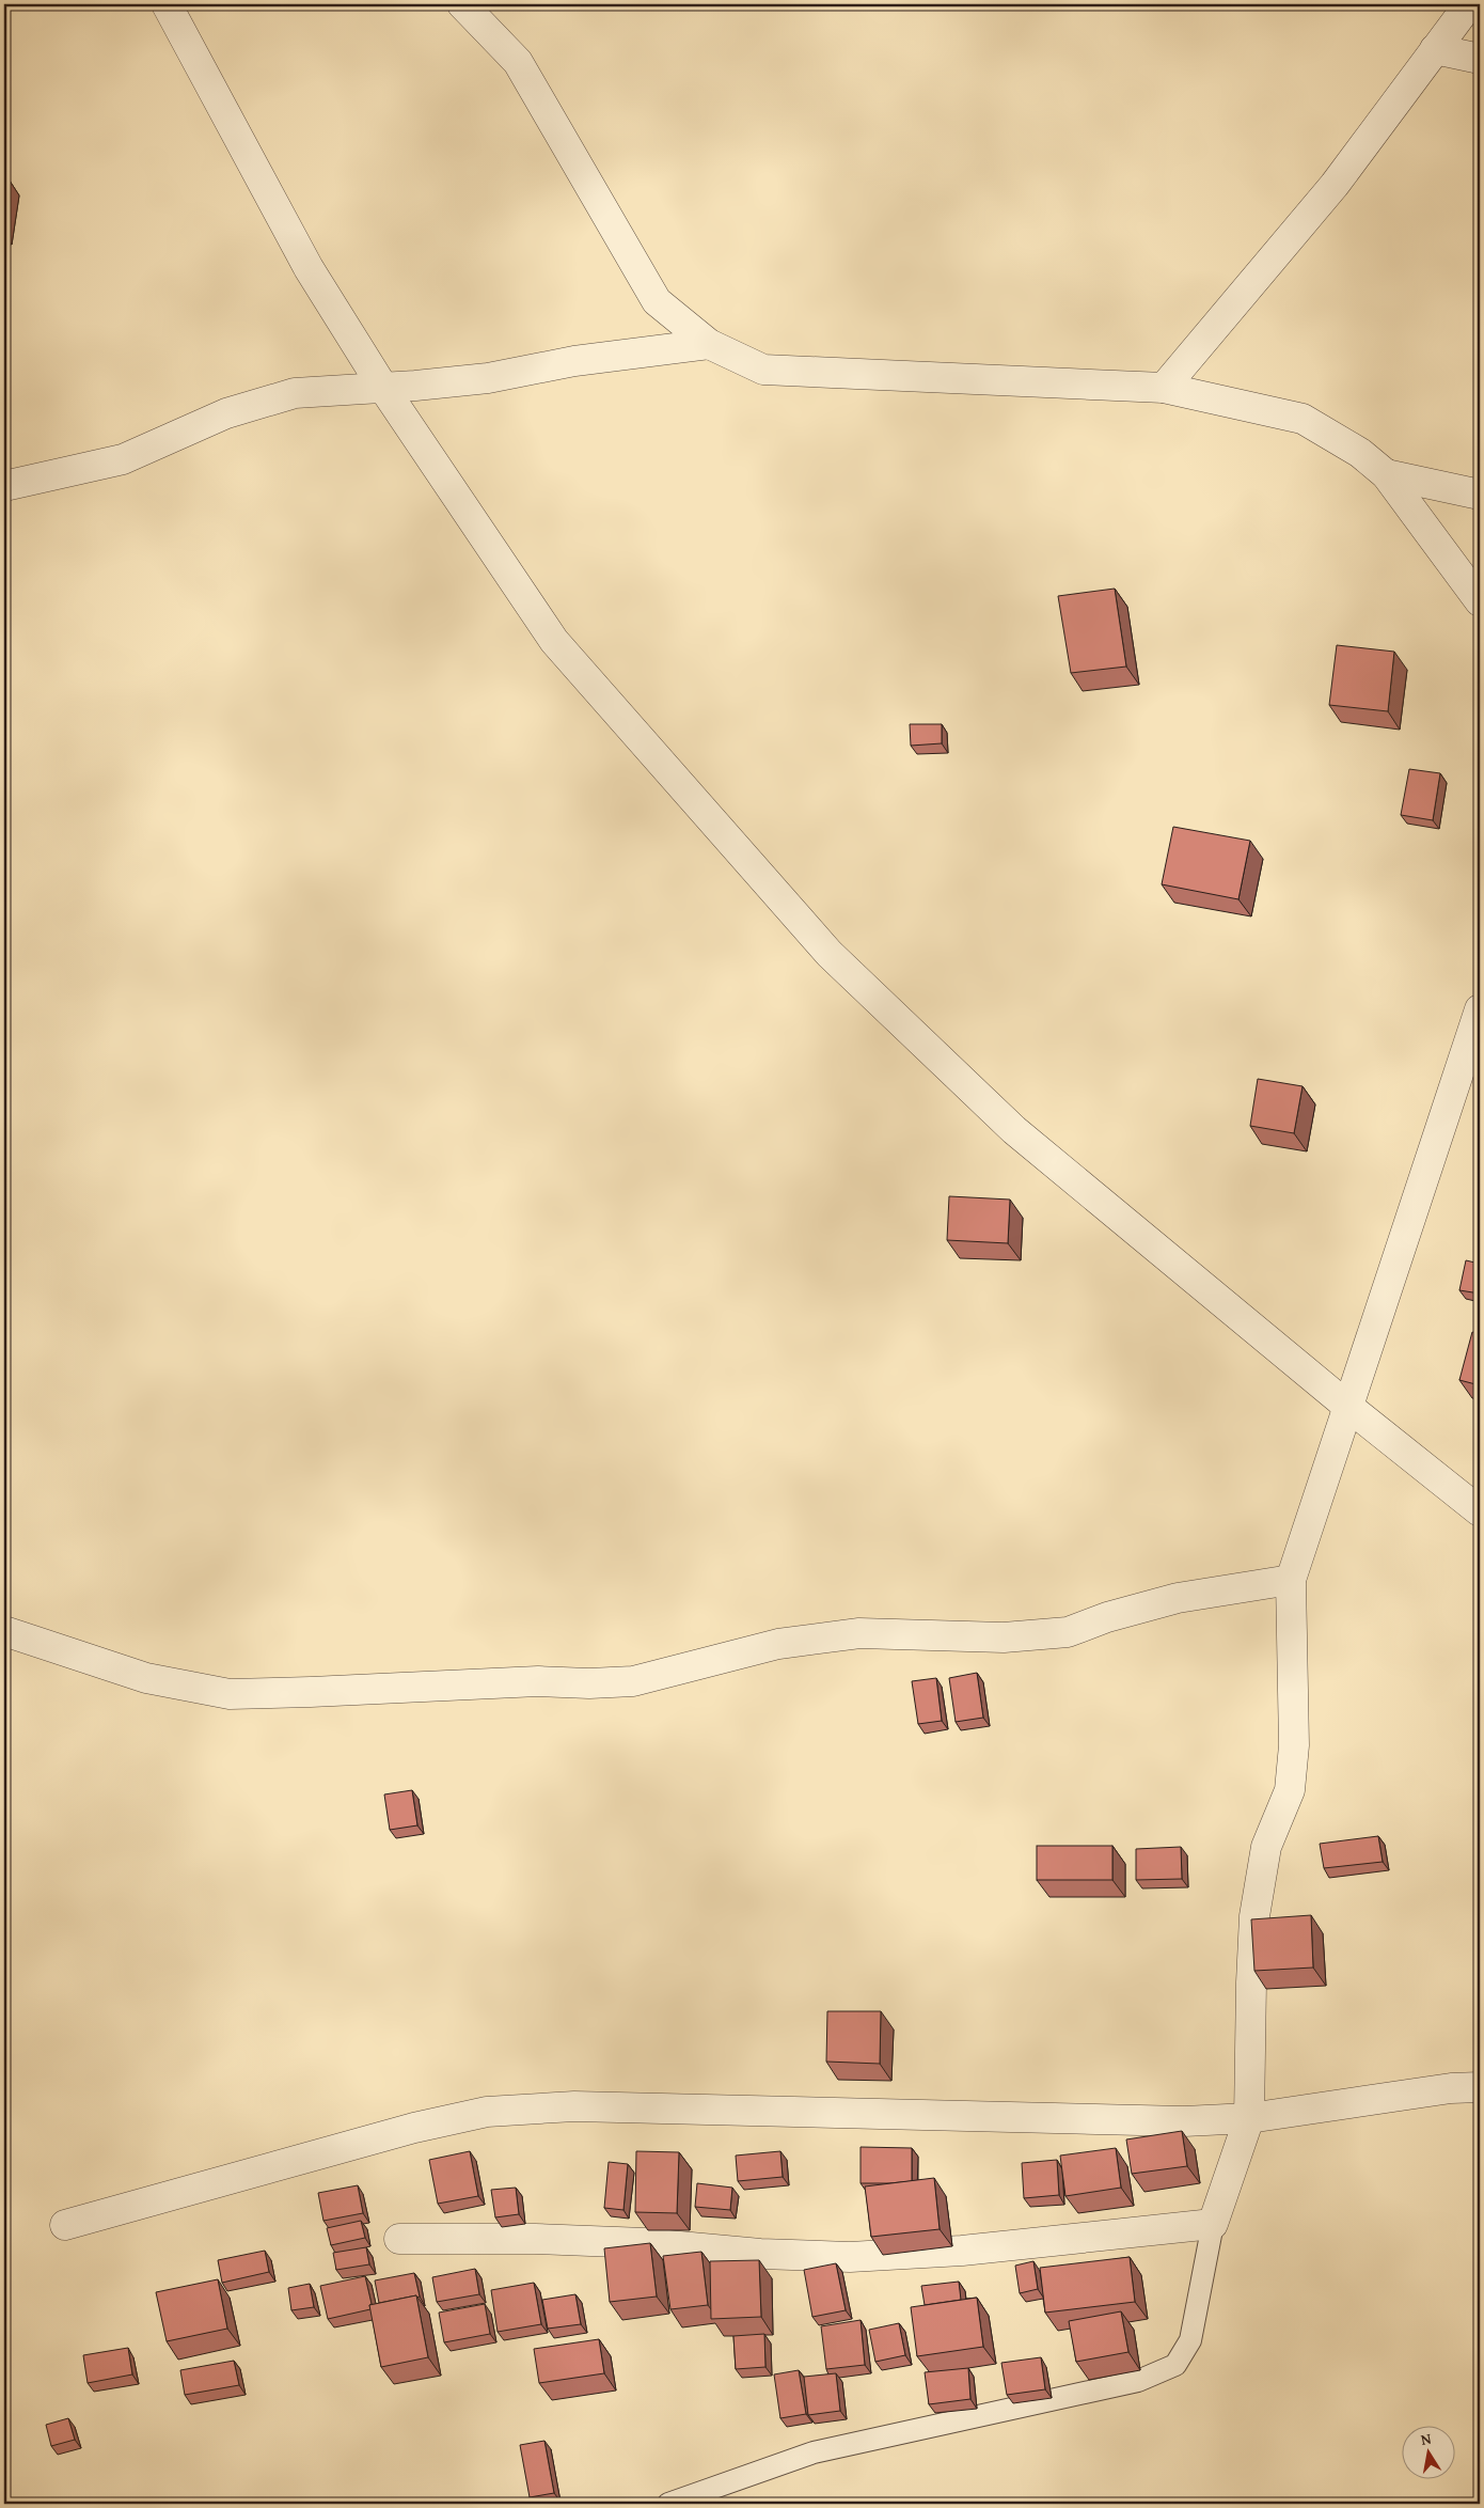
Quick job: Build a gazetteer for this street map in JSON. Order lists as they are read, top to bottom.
{
  "north": "top"
}
